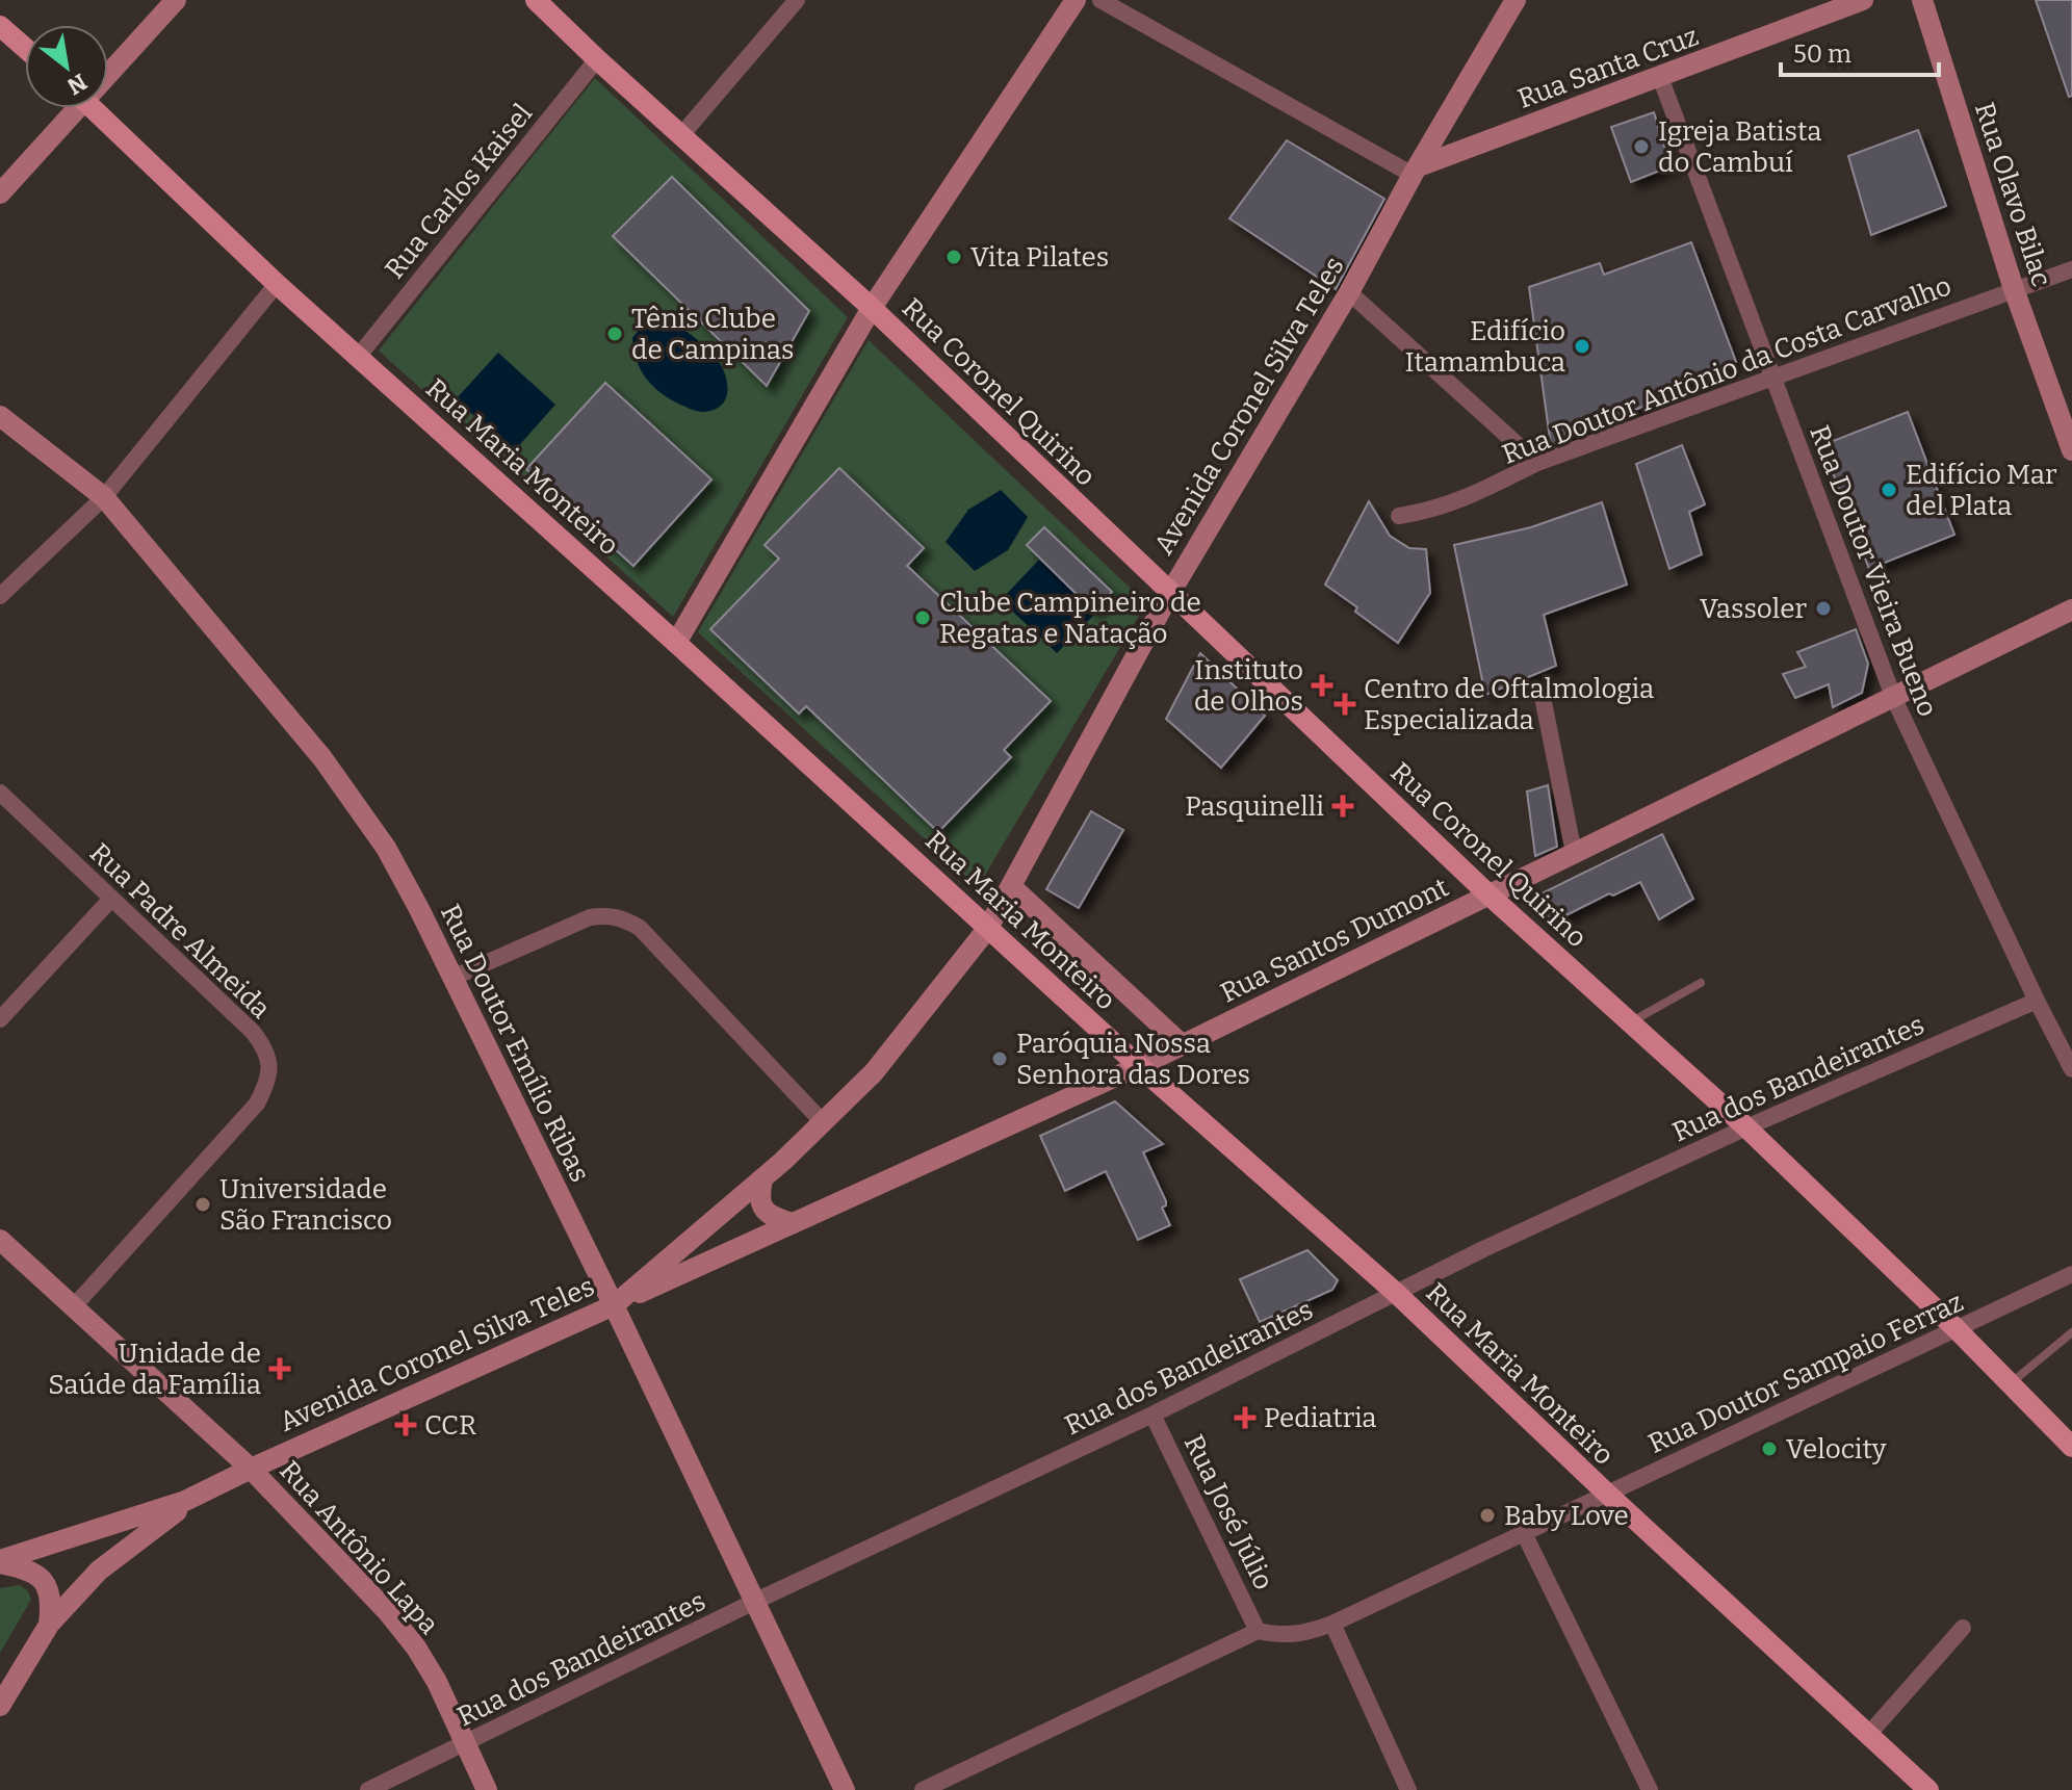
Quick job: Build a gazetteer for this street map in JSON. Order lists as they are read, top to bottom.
{
  "streets": {
    "main road": ["Rua Coronel Quirino", "Rua Maria Monteiro"],
    "street": [
      "Rua Santa Cruz",
      "Rua Carlos Kaisel",
      "Rua Olavo Bilac",
      "Rua Doutor Antônio da Costa Carvalho",
      "Avenida Coronel Silva Teles",
      "Rua Doutor Vieira Bueno",
      "Rua Padre Almeida",
      "Rua Santos Dumont",
      "Rua Doutor Emílio Ribas",
      "Rua dos Bandeirantes",
      "Rua Doutor Sampaio Ferraz",
      "Rua José Júlio",
      "Rua Antônio Lapa"
    ]
  },
  "crossings": [
    ["Rua Santa Cruz", "Avenida Coronel Silva Teles"],
    ["Rua Santa Cruz", "Rua Doutor Vieira Bueno"],
    ["Rua Carlos Kaisel", "Rua Coronel Quirino"],
    ["Rua Carlos Kaisel", "Rua Maria Monteiro"],
    ["Rua Olavo Bilac", "Rua Doutor Antônio da Costa Carvalho"],
    ["Rua Doutor Antônio da Costa Carvalho", "Rua Doutor Vieira Bueno"],
    ["Rua Coronel Quirino", "Avenida Coronel Silva Teles"],
    ["Rua Coronel Quirino", "Rua Santos Dumont"],
    ["Rua Coronel Quirino", "Rua dos Bandeirantes"],
    ["Rua Coronel Quirino", "Rua Doutor Sampaio Ferraz"],
    ["Avenida Coronel Silva Teles", "Rua Maria Monteiro"],
    ["Avenida Coronel Silva Teles", "Rua Santos Dumont"],
    ["Avenida Coronel Silva Teles", "Rua Doutor Emílio Ribas"],
    ["Avenida Coronel Silva Teles", "Rua Antônio Lapa"],
    ["Rua Maria Monteiro", "Rua Santos Dumont"],
    ["Rua Maria Monteiro", "Rua dos Bandeirantes"],
    ["Rua Maria Monteiro", "Rua Doutor Sampaio Ferraz"],
    ["Rua Doutor Vieira Bueno", "Rua Santos Dumont"],
    ["Rua Doutor Vieira Bueno", "Rua dos Bandeirantes"],
    ["Rua Padre Almeida", "Rua Antônio Lapa"],
    ["Rua Santos Dumont", "Rua Doutor Emílio Ribas"],
    ["Rua Doutor Emílio Ribas", "Rua dos Bandeirantes"],
    ["Rua dos Bandeirantes", "Rua José Júlio"],
    ["Rua dos Bandeirantes", "Rua Antônio Lapa"],
    ["Rua Doutor Sampaio Ferraz", "Rua José Júlio"]
  ],
  "places": {
    "other": [
      "Igreja Batista do Cambuí",
      "Vita Pilates",
      "Tênis Clube de Campinas",
      "Edifício Itamambuca",
      "Edifício Mar del Plata",
      "Vassoler",
      "Clube Campineiro de Regatas e Natação",
      "Paróquia Nossa Senhora das Dores",
      "Universidade São Francisco",
      "Velocity",
      "Baby Love"
    ],
    "health": [
      "Instituto de Olhos",
      "Centro de Oftalmologia Especializada",
      "Pasquinelli",
      "Unidade de Saúde da Família",
      "Pediatria",
      "CCR"
    ]
  },
  "scale_bar": "50 m",
  "north": "bottom right"
}
